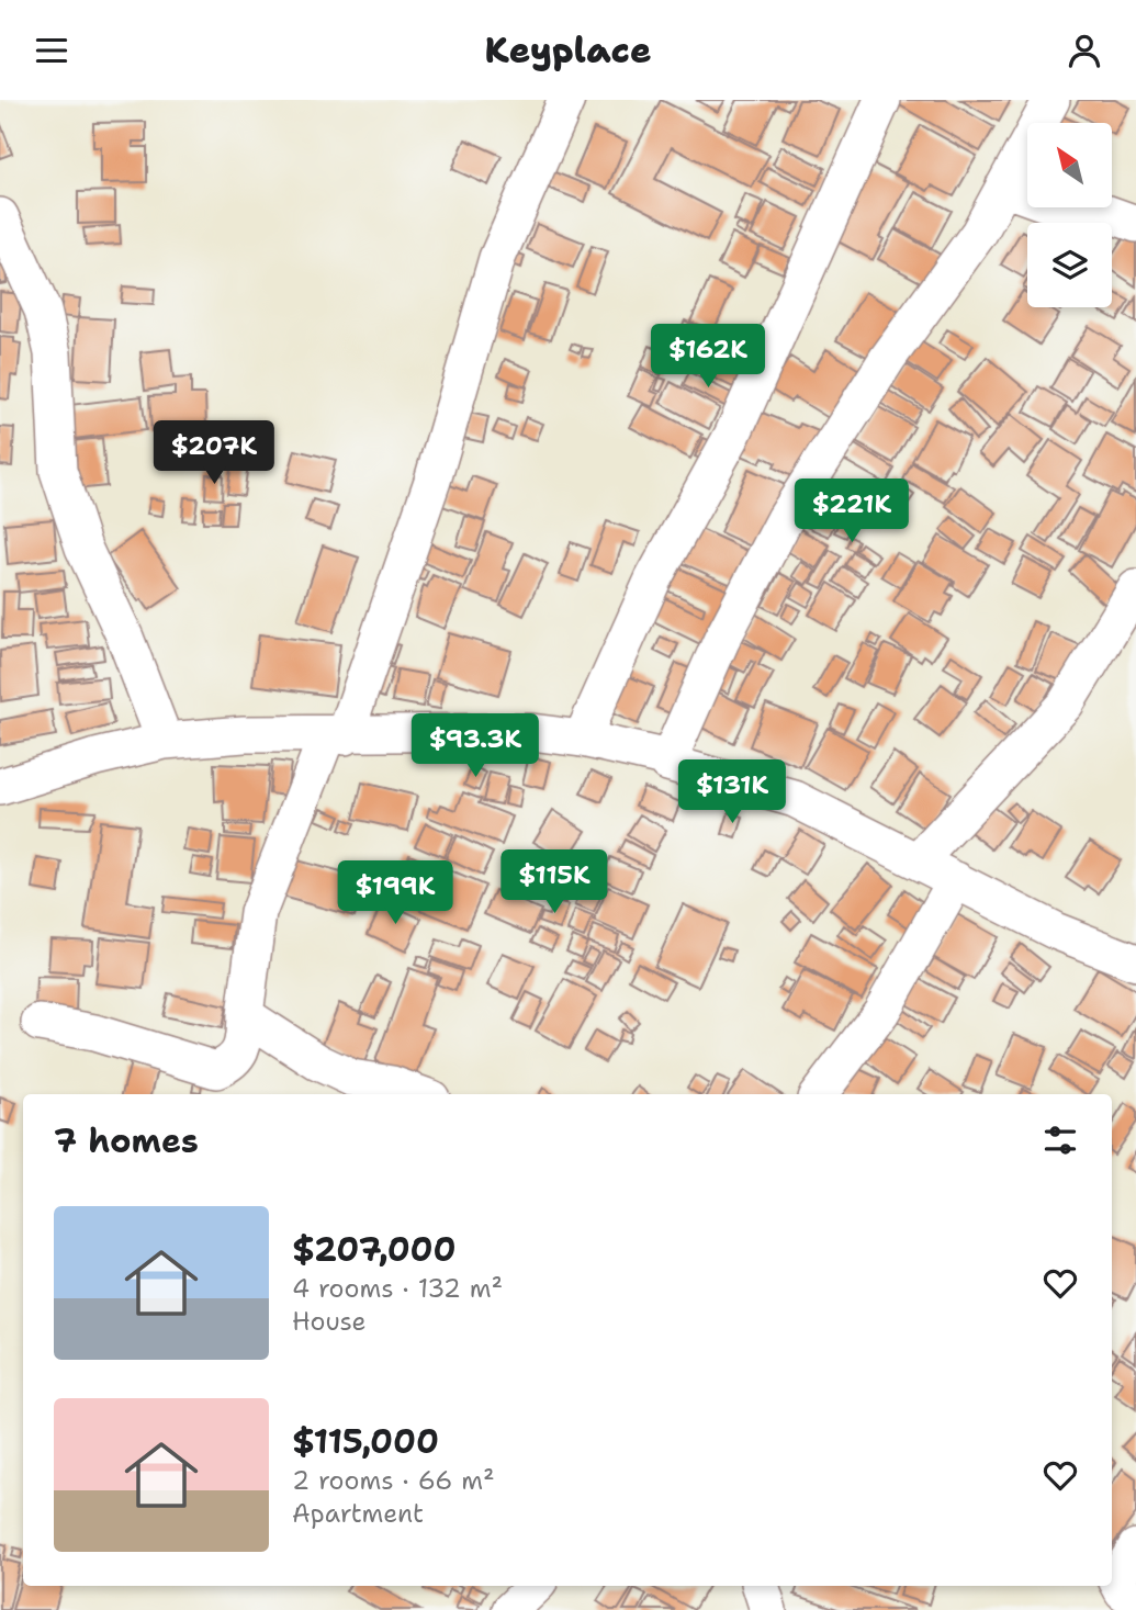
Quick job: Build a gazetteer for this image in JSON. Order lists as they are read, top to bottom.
{
  "north": "top left",
  "page": {
    "header": "Keyplace",
    "price": [
      "$162K",
      "$207K",
      "$221K",
      "$93.3K",
      "$131K",
      "$115K",
      "$199K"
    ],
    "heading": "7 homes",
    "list": [
      {
        "name": "$207,000",
        "note": "4 rooms · 132 m² · House"
      },
      {
        "name": "$115,000",
        "note": "2 rooms · 66 m² · Apartment"
      }
    ]
  }
}
